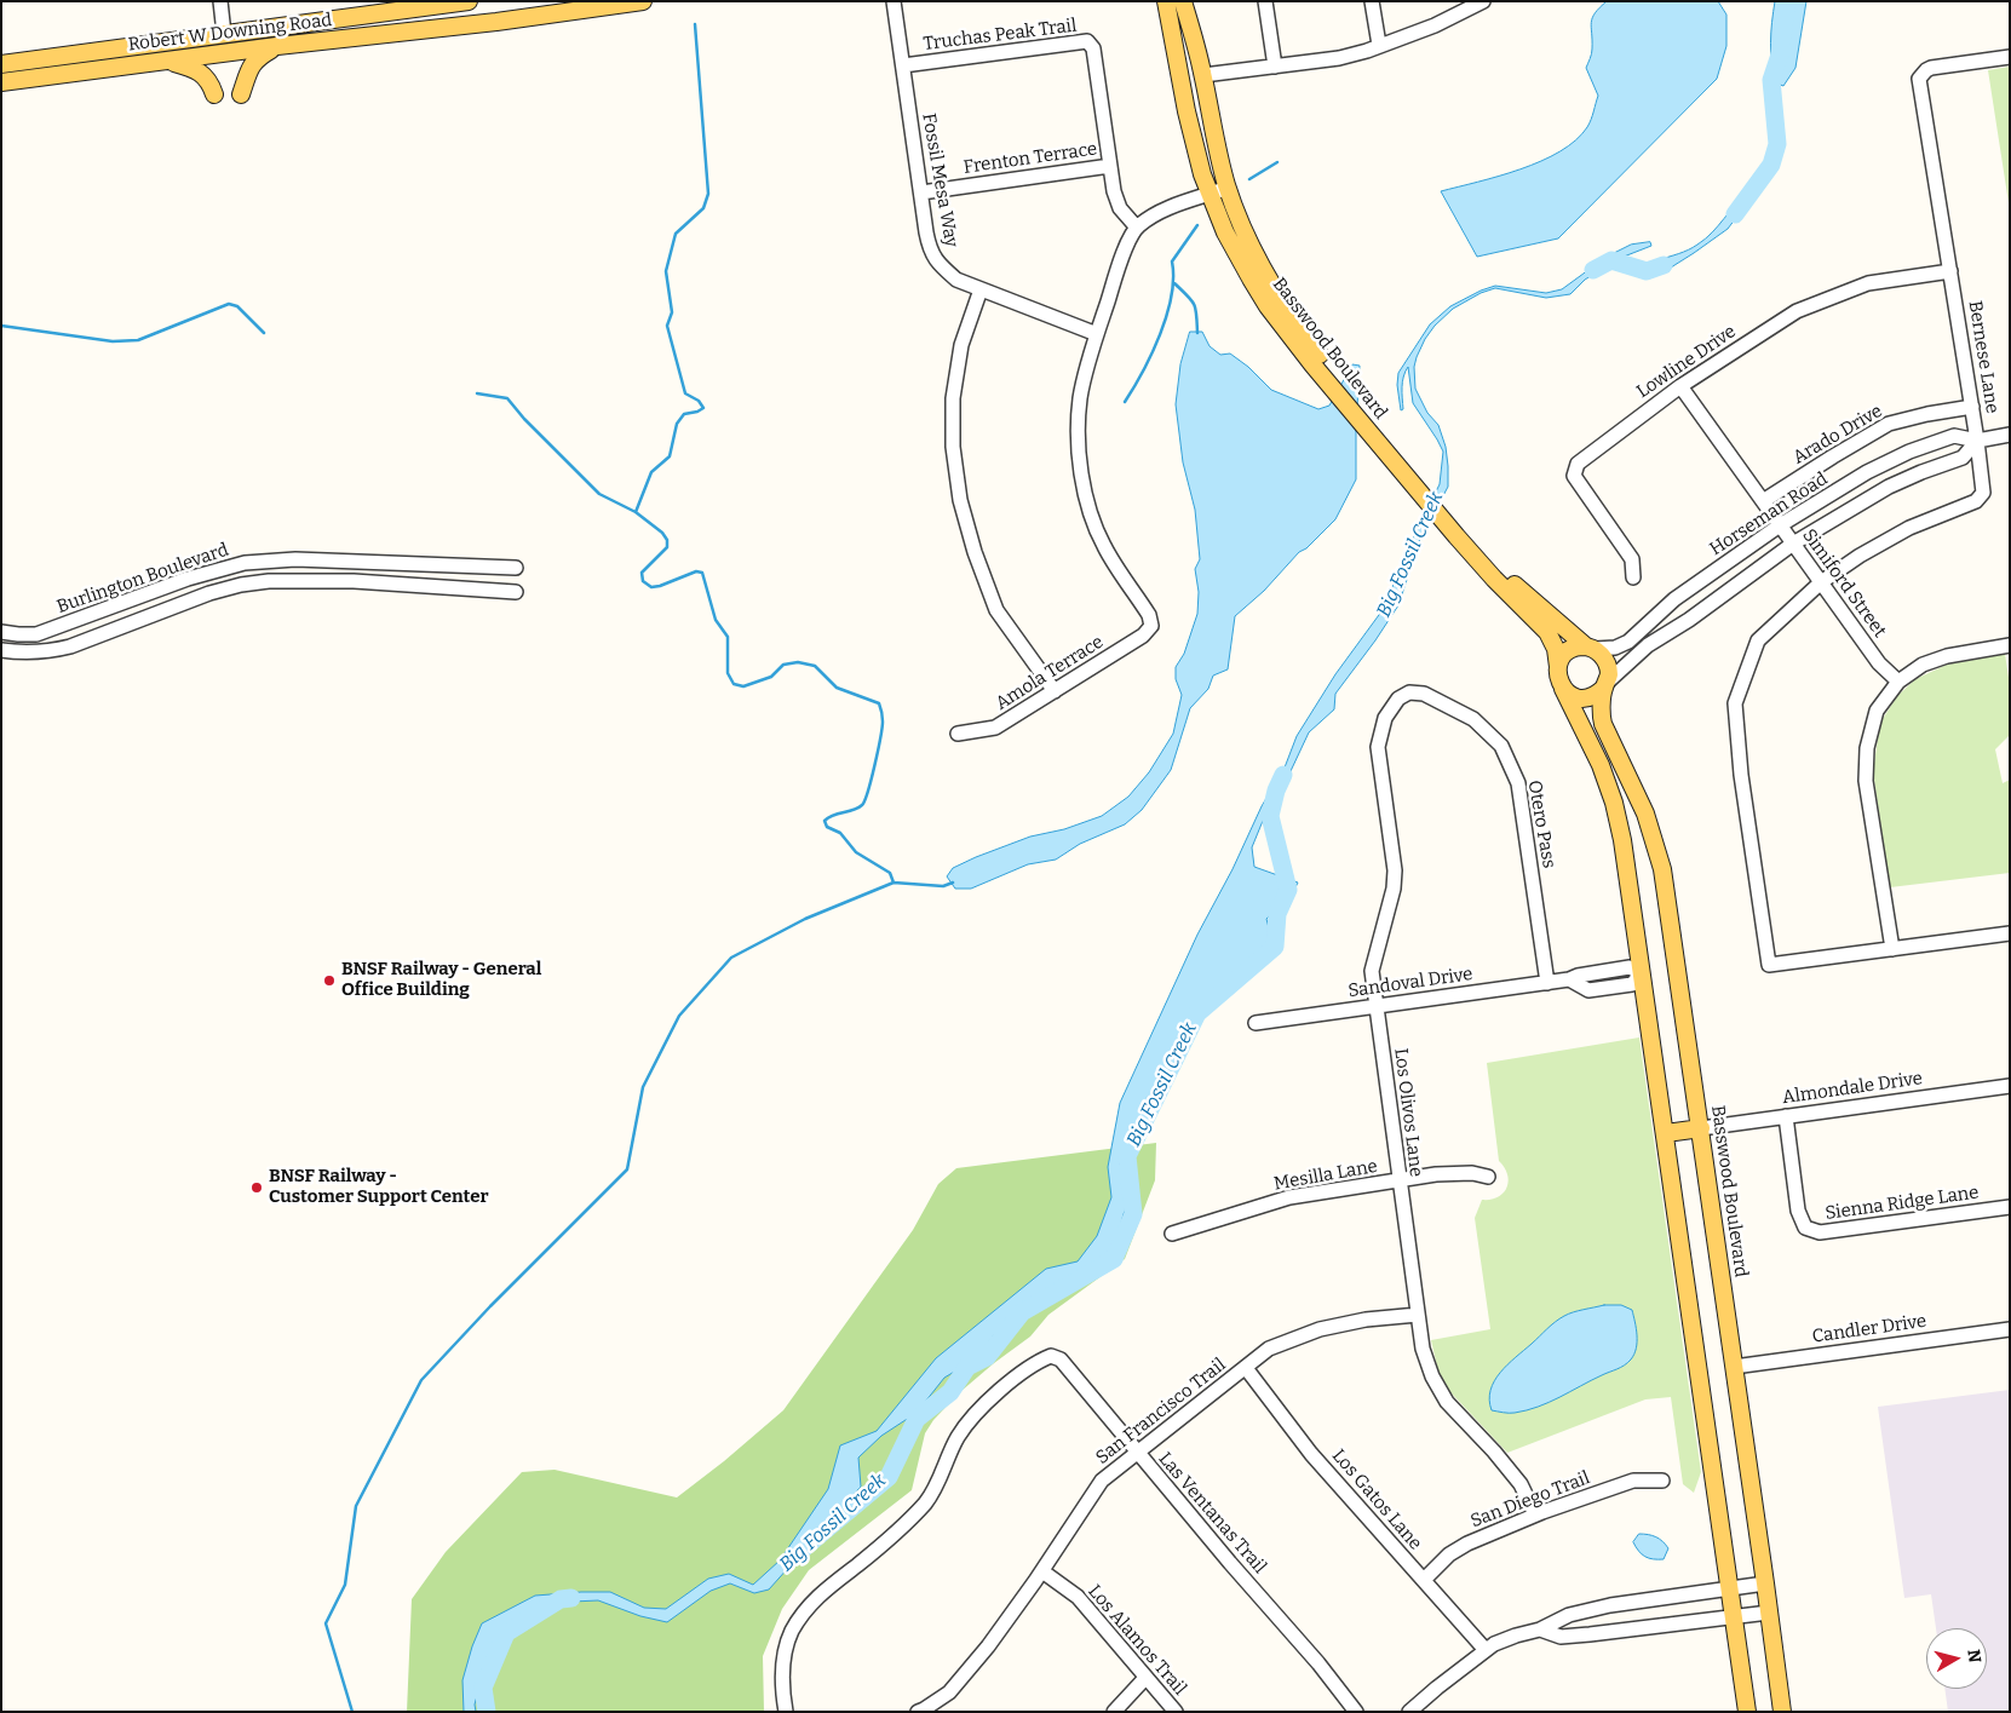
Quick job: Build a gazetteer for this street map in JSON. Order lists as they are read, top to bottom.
{
  "streets": {
    "main road": ["Robert W Downing Road", "Basswood Boulevard"],
    "street": [
      "Truchas Peak Trail",
      "Frenton Terrace",
      "Fossil Mesa Way",
      "Bernese Lane",
      "Lowline Drive",
      "Arado Drive",
      "Horseman Road",
      "Burlington Boulevard",
      "Simiford Street",
      "Amola Terrace",
      "Otero Pass",
      "Sandoval Drive",
      "Almondale Drive",
      "Los Olivos Lane",
      "Mesilla Lane",
      "Sienna Ridge Lane",
      "Candler Drive",
      "San Francisco Trail",
      "Los Gatos Lane",
      "San Diego Trail",
      "Las Ventanas Trail",
      "Los Alamos Trail"
    ]
  },
  "crossings": [
    ["Truchas Peak Trail", "Frenton Terrace"],
    ["Truchas Peak Trail", "Fossil Mesa Way"],
    ["Frenton Terrace", "Fossil Mesa Way"],
    ["Fossil Mesa Way", "Amola Terrace"],
    ["Basswood Boulevard", "Horseman Road"],
    ["Basswood Boulevard", "Almondale Drive"],
    ["Basswood Boulevard", "Candler Drive"],
    ["Bernese Lane", "Lowline Drive"],
    ["Bernese Lane", "Arado Drive"],
    ["Bernese Lane", "Horseman Road"],
    ["Bernese Lane", "Simiford Street"],
    ["Lowline Drive", "Simiford Street"],
    ["Arado Drive", "Simiford Street"],
    ["Horseman Road", "Simiford Street"],
    ["Otero Pass", "Sandoval Drive"],
    ["Otero Pass", "Los Olivos Lane"],
    ["Sandoval Drive", "Los Olivos Lane"],
    ["Almondale Drive", "Sienna Ridge Lane"],
    ["Los Olivos Lane", "Mesilla Lane"],
    ["Los Olivos Lane", "San Francisco Trail"],
    ["Los Olivos Lane", "San Diego Trail"],
    ["San Francisco Trail", "Los Gatos Lane"],
    ["San Francisco Trail", "Las Ventanas Trail"],
    ["San Francisco Trail", "Los Alamos Trail"],
    ["Los Gatos Lane", "San Diego Trail"]
  ],
  "water": ["Big Fossil Creek"],
  "places": ["BNSF Railway - General Office Building", "BNSF Railway - Customer Support Center"],
  "north": "right"
}
